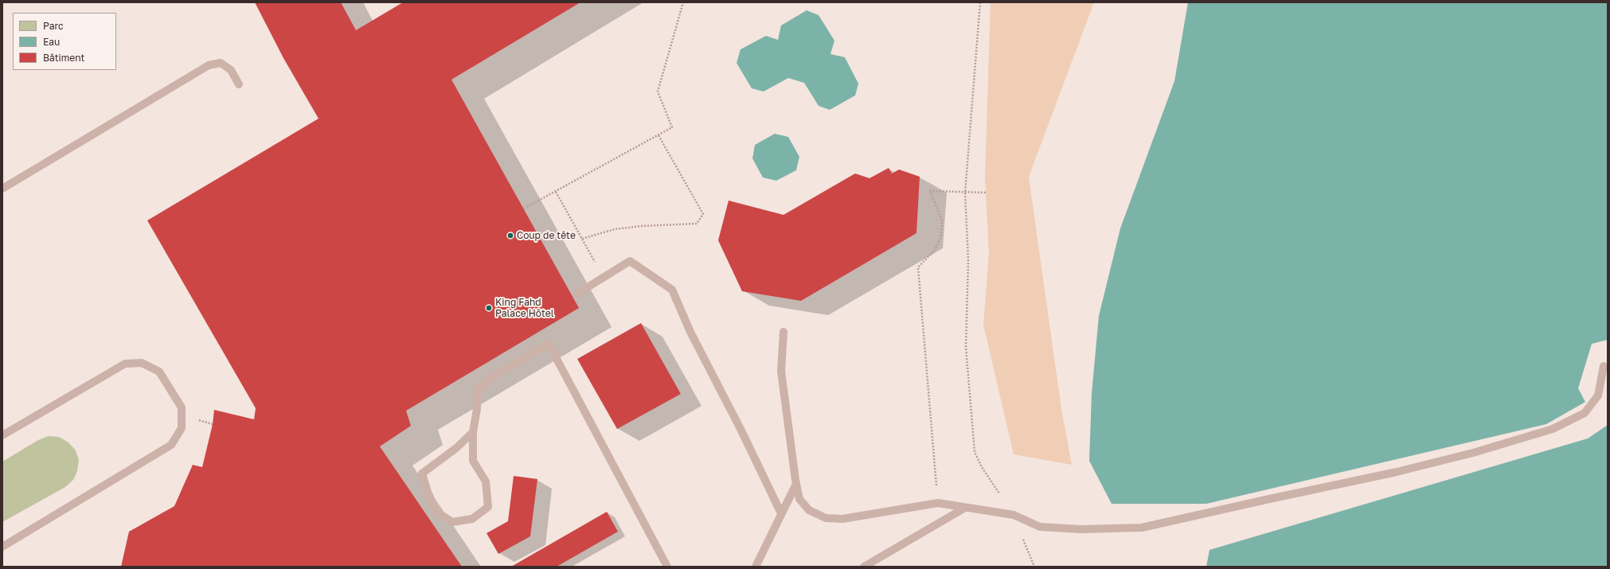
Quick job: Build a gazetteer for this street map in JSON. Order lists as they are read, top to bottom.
{
  "places": ["Coup de tête", "King Fahd Palace Hôtel"],
  "legend": ["Parc", "Eau", "Bâtiment"]
}
